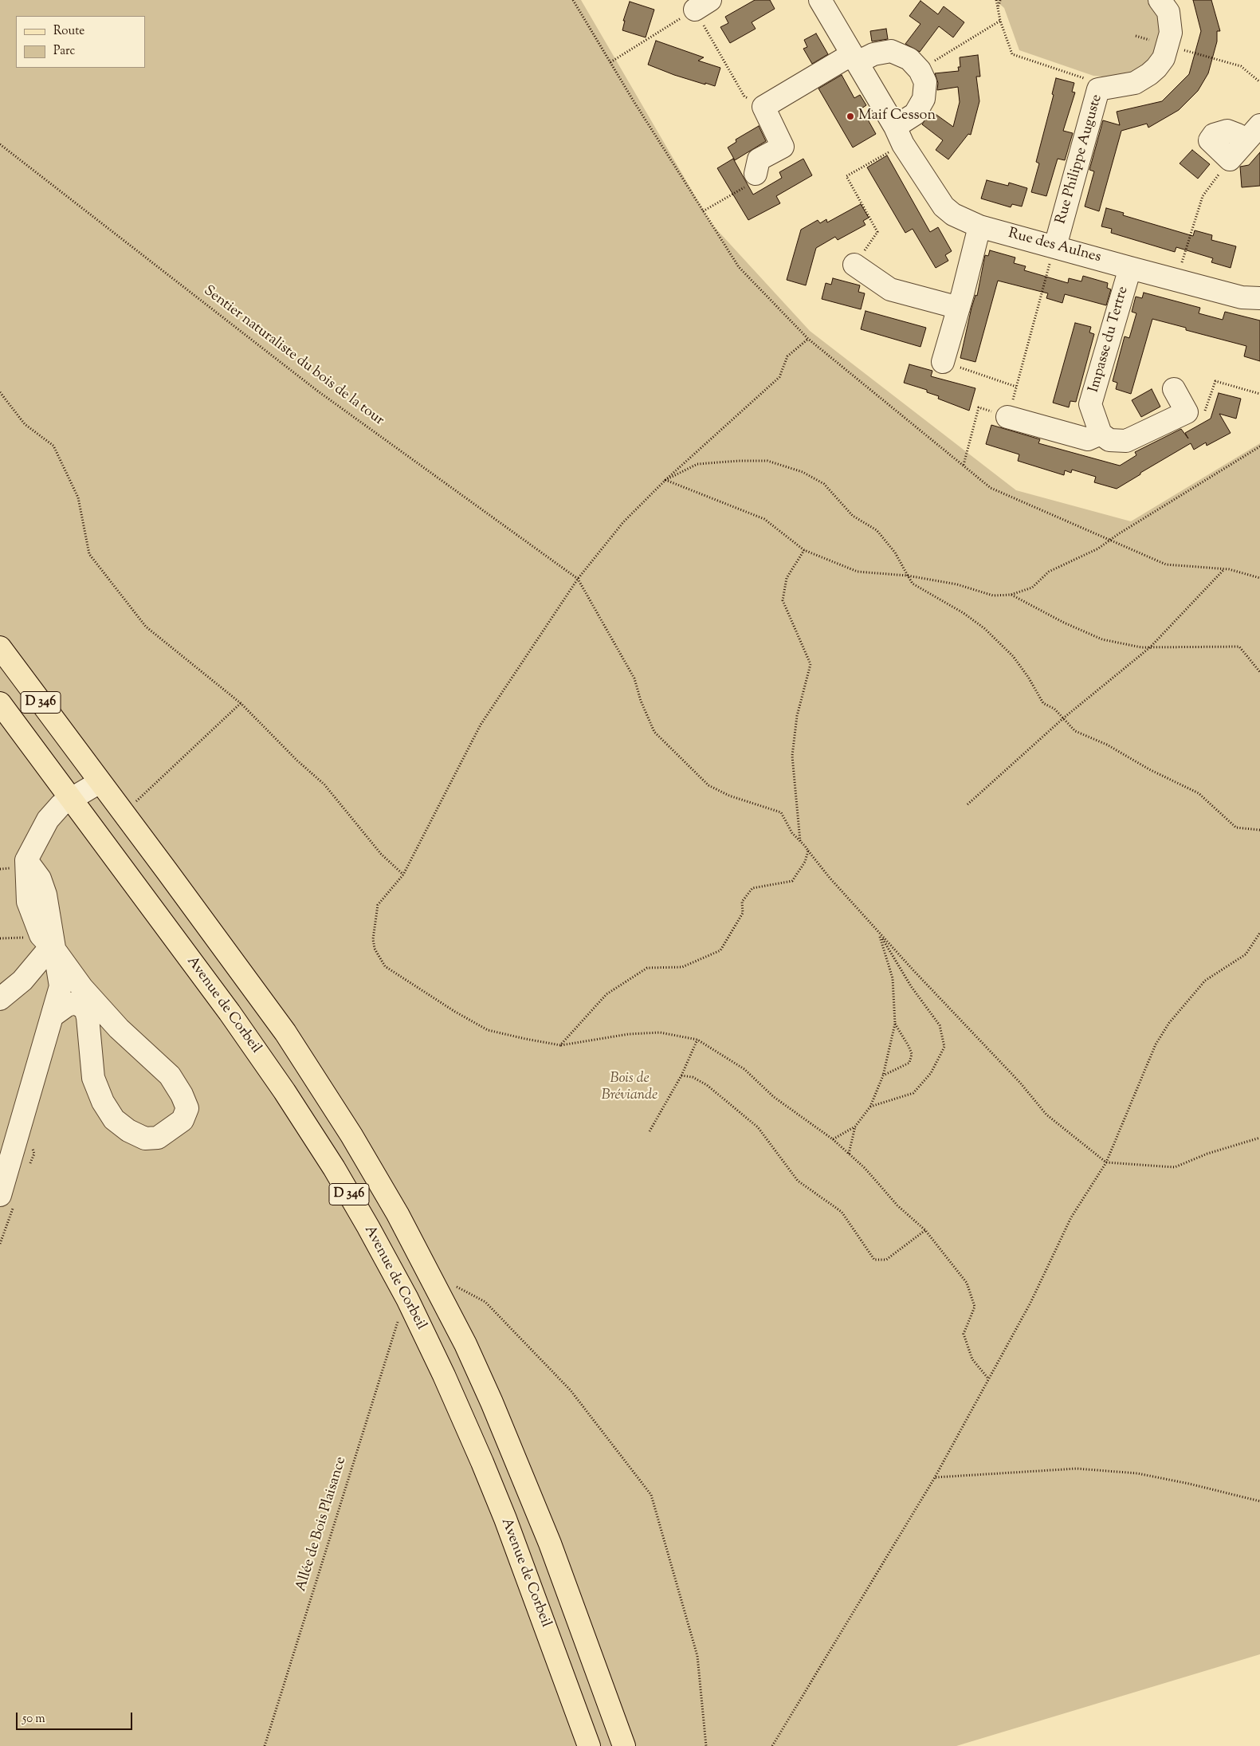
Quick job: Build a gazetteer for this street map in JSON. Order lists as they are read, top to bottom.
{
  "streets": {
    "main road": ["D 346", "Avenue de Corbeil"],
    "street": ["Rue Philippe Auguste", "Rue des Aulnes", "Impasse du Tertre"],
    "path": ["Sentier naturaliste du bois de la tour", "Allée de Bois Plaisance"]
  },
  "crossings": [
    ["Rue Philippe Auguste", "Rue des Aulnes"],
    ["Rue des Aulnes", "Impasse du Tertre"]
  ],
  "parks": ["Bois de Bréviande"],
  "places": ["Maif Cesson"],
  "legend": ["Route", "Parc"],
  "scale_bar": "50 m"
}
